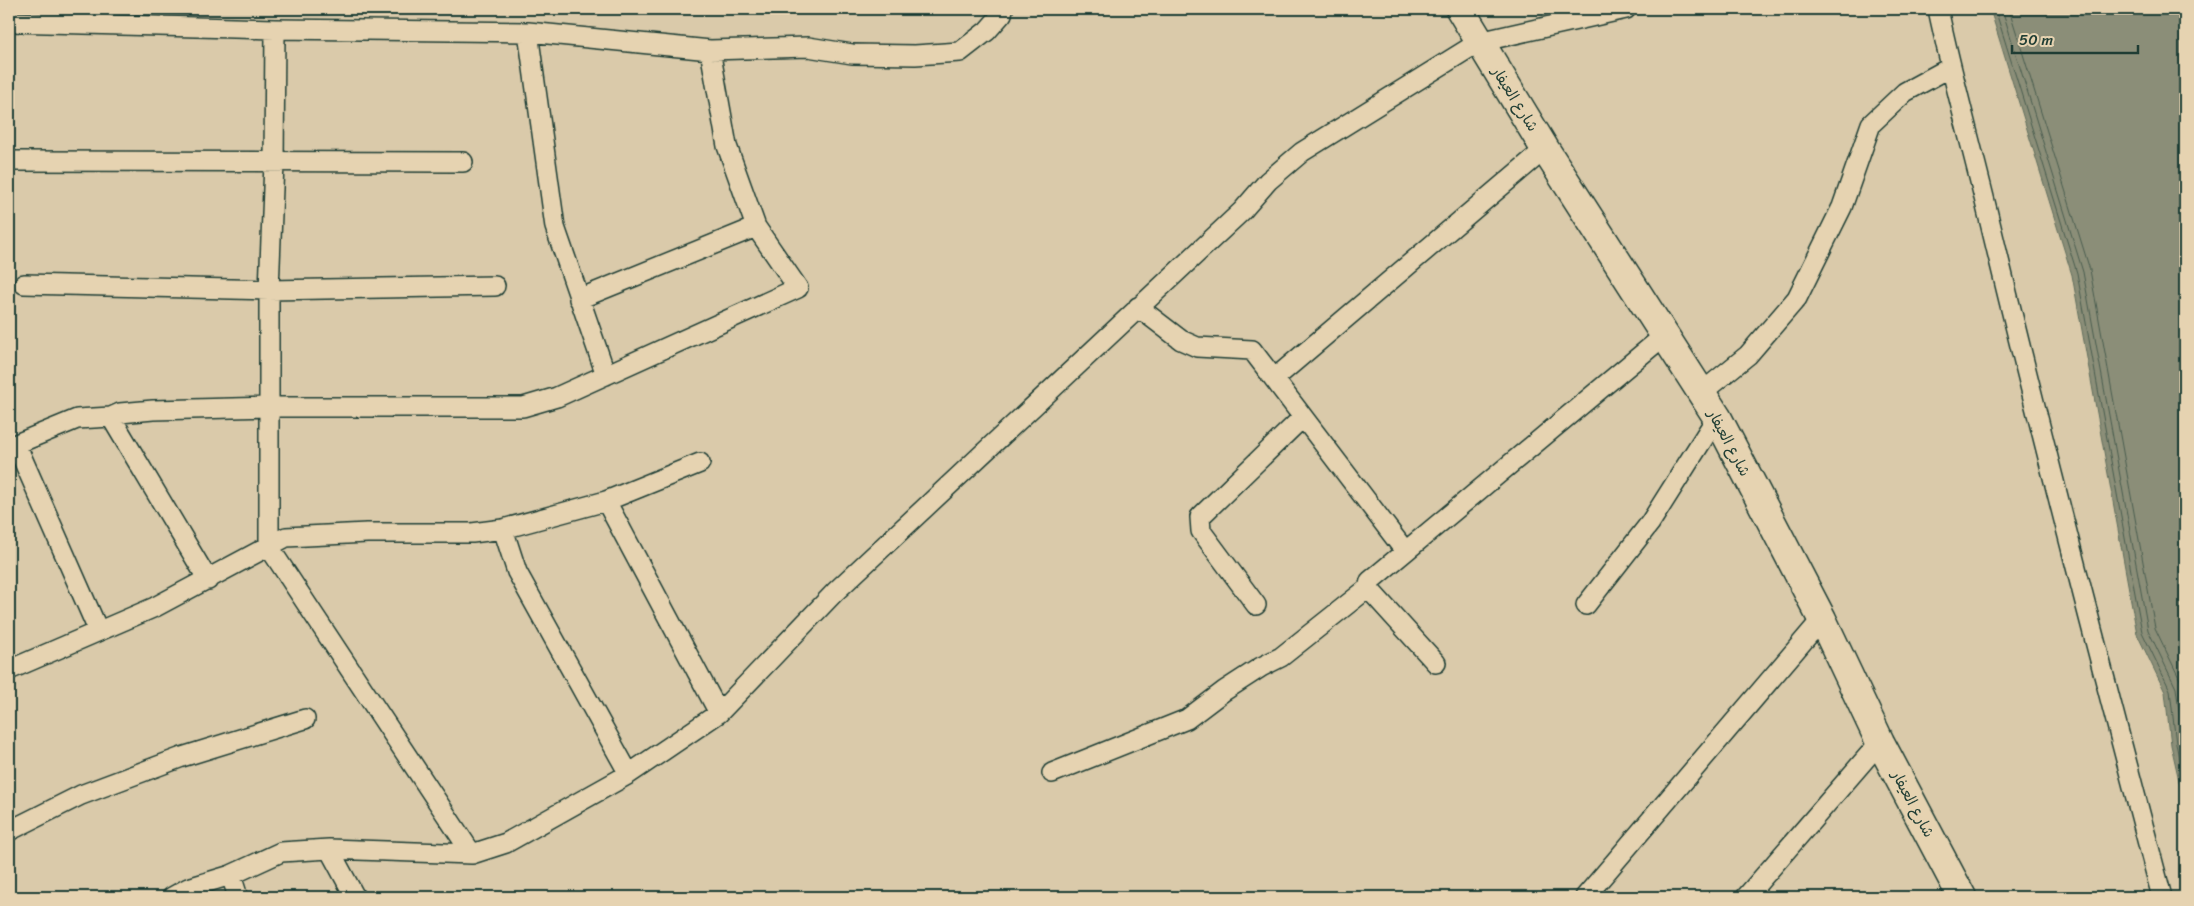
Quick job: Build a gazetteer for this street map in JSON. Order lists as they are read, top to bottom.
{
  "streets": {
    "main road": ["شارع العيفار"]
  },
  "scale_bar": "50 m"
}
